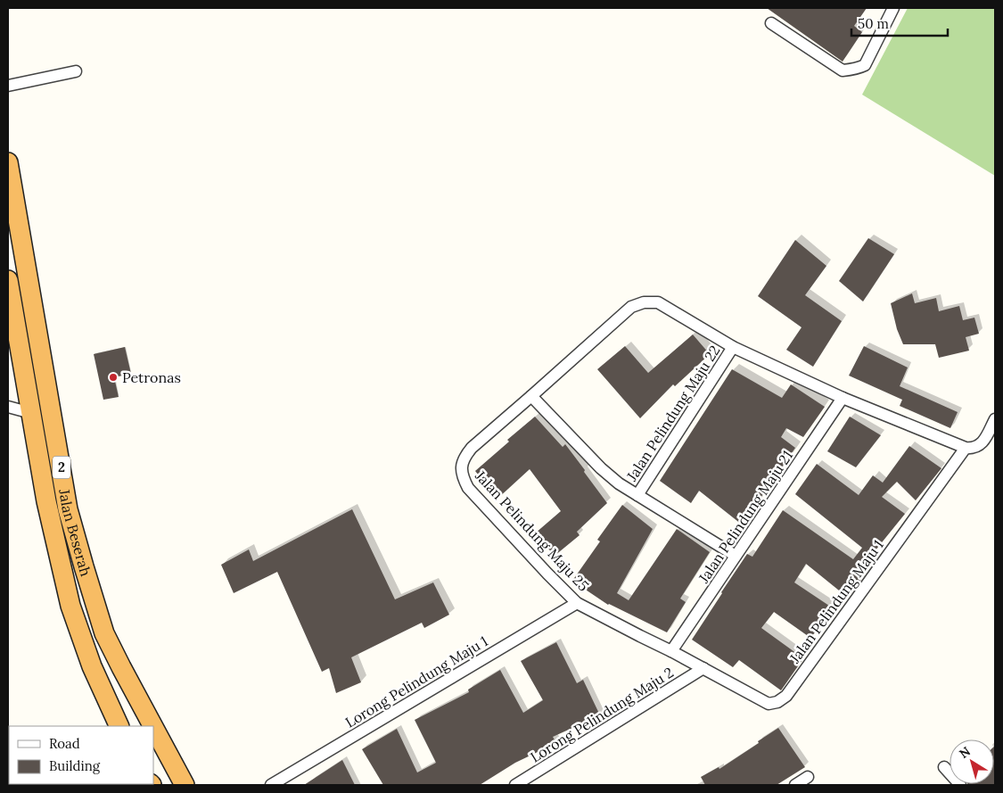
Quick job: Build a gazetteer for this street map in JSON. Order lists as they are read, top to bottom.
{
  "streets": {
    "highway": ["2", "Jalan Beserah"],
    "street": [
      "Jalan Pelindung Maju 22",
      "Jalan Pelindung Maju 21",
      "Jalan Pelindung Maju 25",
      "Jalan Pelindung Maju 1",
      "Lorong Pelindung Maju 1",
      "Lorong Pelindung Maju 2"
    ]
  },
  "crossings": [
    ["Jalan Pelindung Maju 22", "Jalan Pelindung Maju 25"],
    ["Jalan Pelindung Maju 21", "Jalan Pelindung Maju 25"],
    ["Jalan Pelindung Maju 25", "Jalan Pelindung Maju 1"],
    ["Jalan Pelindung Maju 25", "Lorong Pelindung Maju 1"],
    ["Jalan Pelindung Maju 25", "Lorong Pelindung Maju 2"],
    ["Jalan Pelindung Maju 1", "Lorong Pelindung Maju 2"]
  ],
  "places": ["Petronas"],
  "legend": ["Road", "Building"],
  "scale_bar": "50 m",
  "north": "top left"
}
